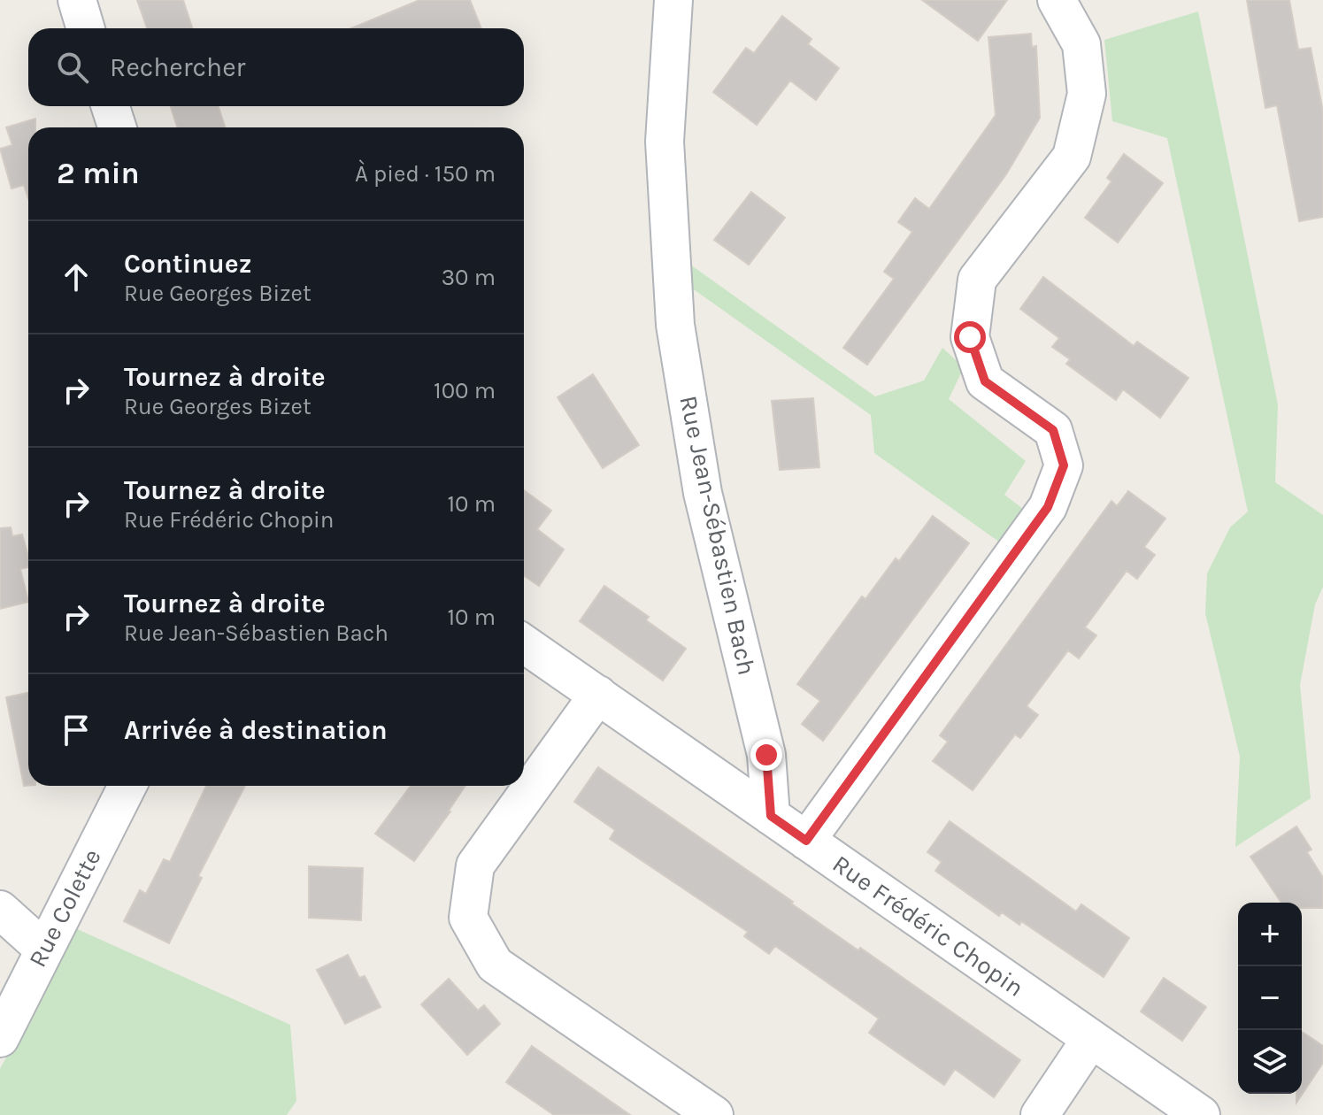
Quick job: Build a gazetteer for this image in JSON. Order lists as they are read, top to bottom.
{
  "streets": {
    "street": ["Rue Jean-Sébastien Bach", "Rue Colette", "Rue Frédéric Chopin"]
  },
  "crossings": [
    ["Rue Jean-Sébastien Bach", "Rue Frédéric Chopin"]
  ],
  "page": {
    "search": "Rechercher",
    "heading": ["2 min", "À pied · 150 m"],
    "list": [
      ["Continuez", "Rue Georges Bizet", "30 m"],
      ["Tournez à droite", "Rue Georges Bizet", "100 m"],
      ["Tournez à droite", "Rue Frédéric Chopin", "10 m"],
      ["Tournez à droite", "Rue Jean-Sébastien Bach", "10 m"],
      "Arrivée à destination"
    ],
    "map_buttons": ["+", "−"]
  }
}
